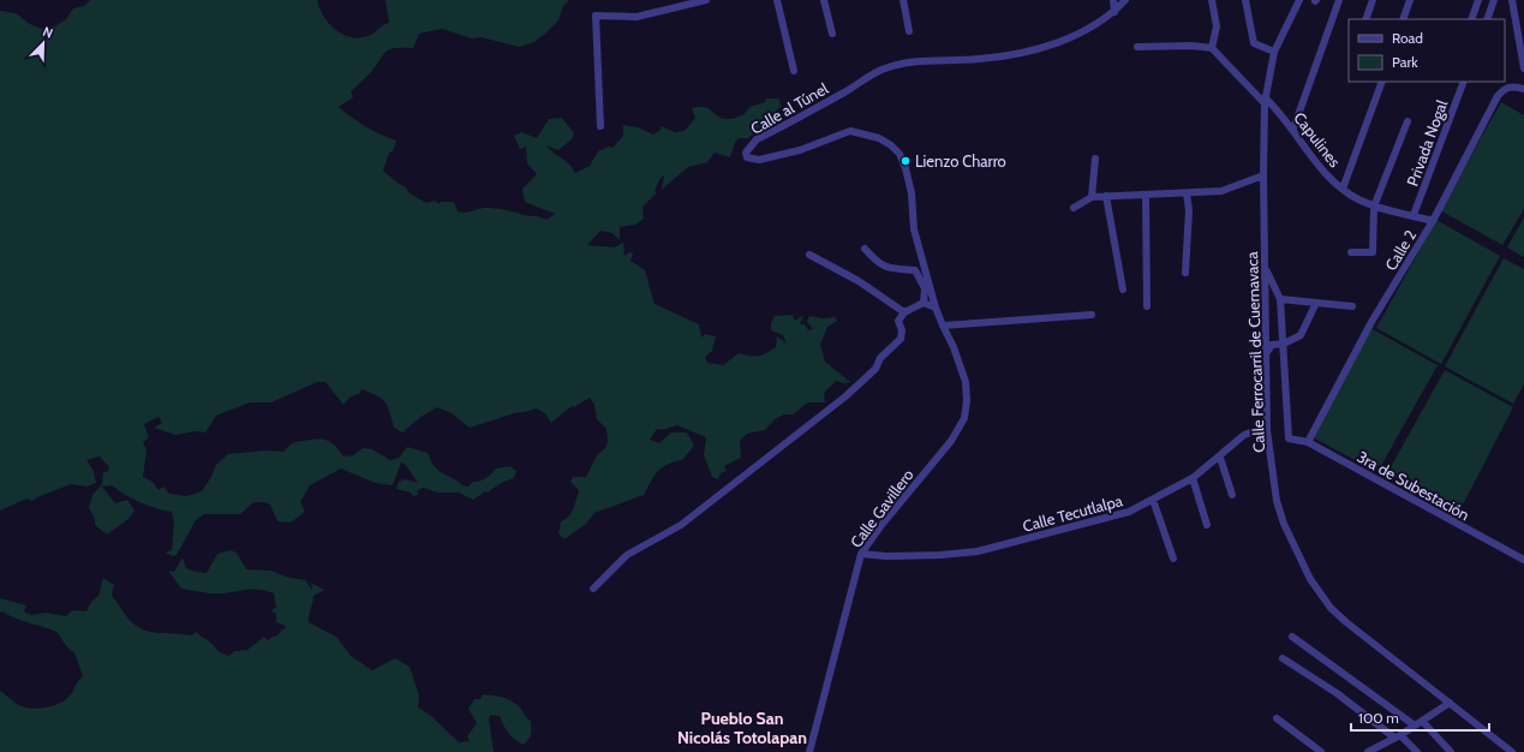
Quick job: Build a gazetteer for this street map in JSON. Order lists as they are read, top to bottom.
{
  "streets": {
    "street": [
      "Calle al Túnel",
      "Capulines",
      "Privada Nogal",
      "Calle 2",
      "Calle Ferrocarril de Cuernavaca",
      "3ra de Subestación",
      "Calle Gavillero",
      "Calle Tecutlalpa"
    ]
  },
  "crossings": [
    ["Calle al Túnel", "Calle Gavillero"],
    ["Capulines", "Privada Nogal"],
    ["Capulines", "Calle 2"],
    ["Capulines", "Calle Ferrocarril de Cuernavaca"],
    ["Calle 2", "3ra de Subestación"],
    ["Calle Ferrocarril de Cuernavaca", "Calle Tecutlalpa"],
    ["Calle Gavillero", "Calle Tecutlalpa"]
  ],
  "districts": ["Pueblo San Nicolás Totolapan"],
  "places": ["Lienzo Charro"],
  "legend": ["Road", "Park"],
  "scale_bar": "100 m",
  "north": "top right"
}
